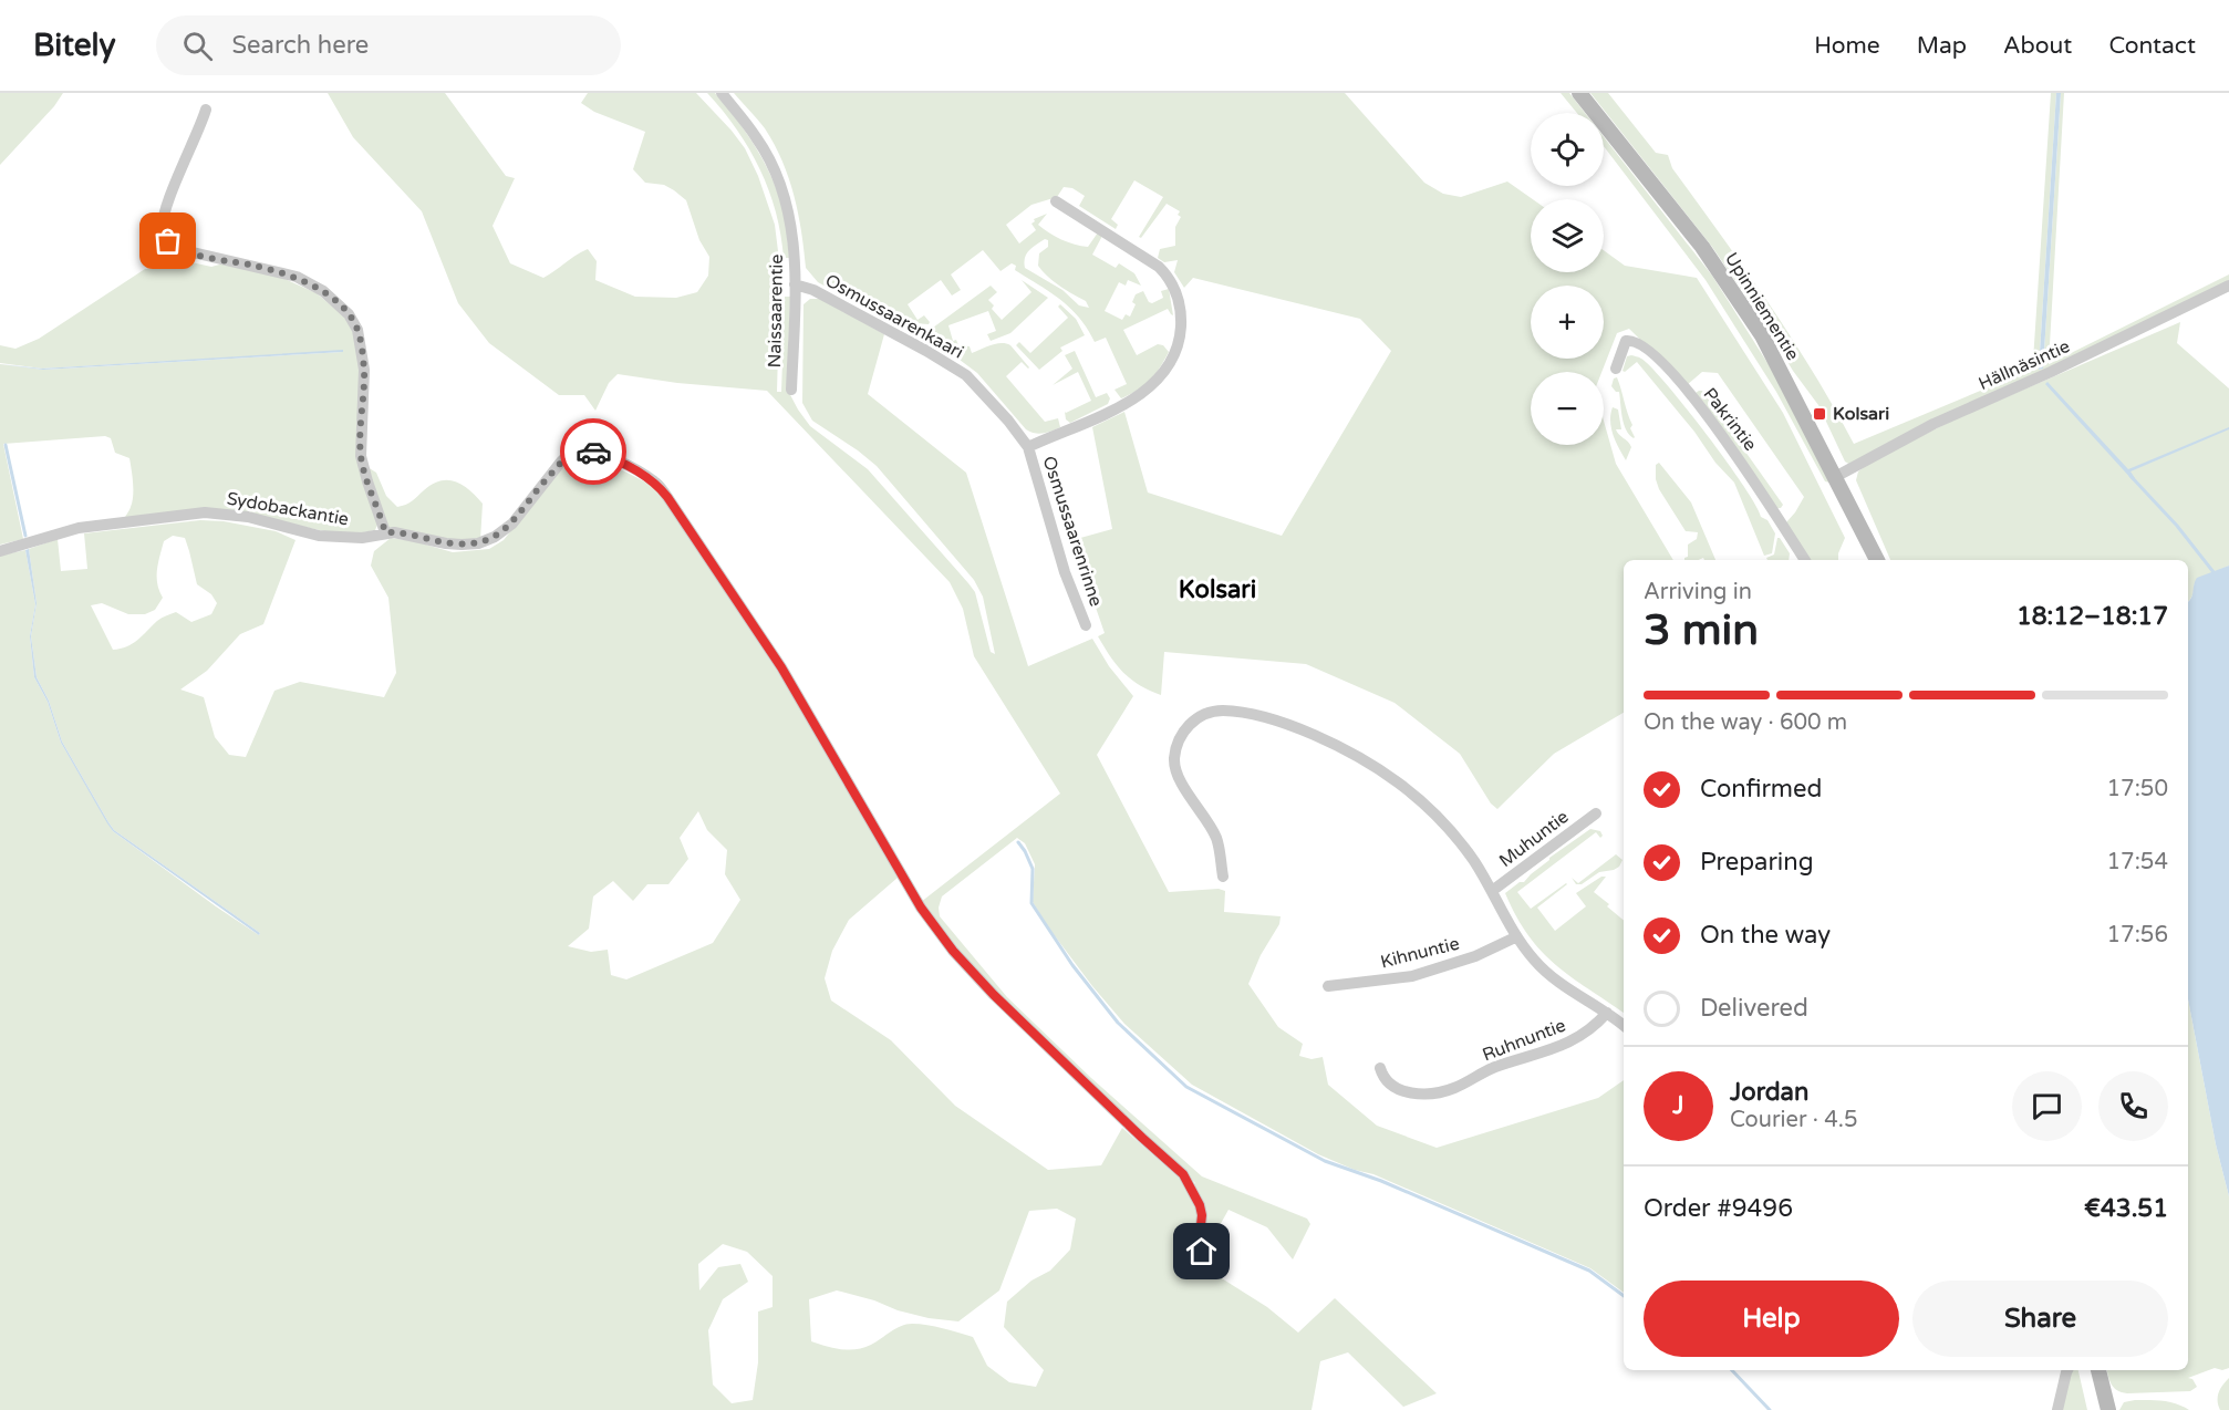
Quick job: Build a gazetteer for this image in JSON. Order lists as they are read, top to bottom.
{
  "streets": {
    "main road": ["Upinniementie"],
    "street": [
      "Naissaarentie",
      "Osmussaarenkaari",
      "Hällnäsintie",
      "Pakrintie",
      "Sydobackantie",
      "Osmussaarenrinne",
      "Muhuntie",
      "Kihnuntie",
      "Ruhnuntie"
    ]
  },
  "crossings": [
    ["Upinniementie", "Hällnäsintie"],
    ["Naissaarentie", "Osmussaarenkaari"],
    ["Osmussaarenkaari", "Osmussaarenrinne"]
  ],
  "districts": ["Kolsari"],
  "places": {
    "transit": ["Kolsari"]
  },
  "page": {
    "header": "Bitely",
    "search": "Search here",
    "nav": [
      "Home",
      "Map",
      "About",
      "Contact"
    ],
    "map_buttons": ["+", "−"],
    "heading": ["3 min", "Arriving in", "18:12–18:17"],
    "panel": [
      "Jordan",
      "Courier · 4.5",
      "Order #9496",
      "€43.51"
    ],
    "bar": "On the way · 600 m",
    "list": [
      ["Confirmed", "17:50"],
      ["Preparing", "17:54"],
      ["On the way", "17:56"],
      "Delivered"
    ],
    "round": "J",
    "buttons": ["Help", "Share"]
  }
}
